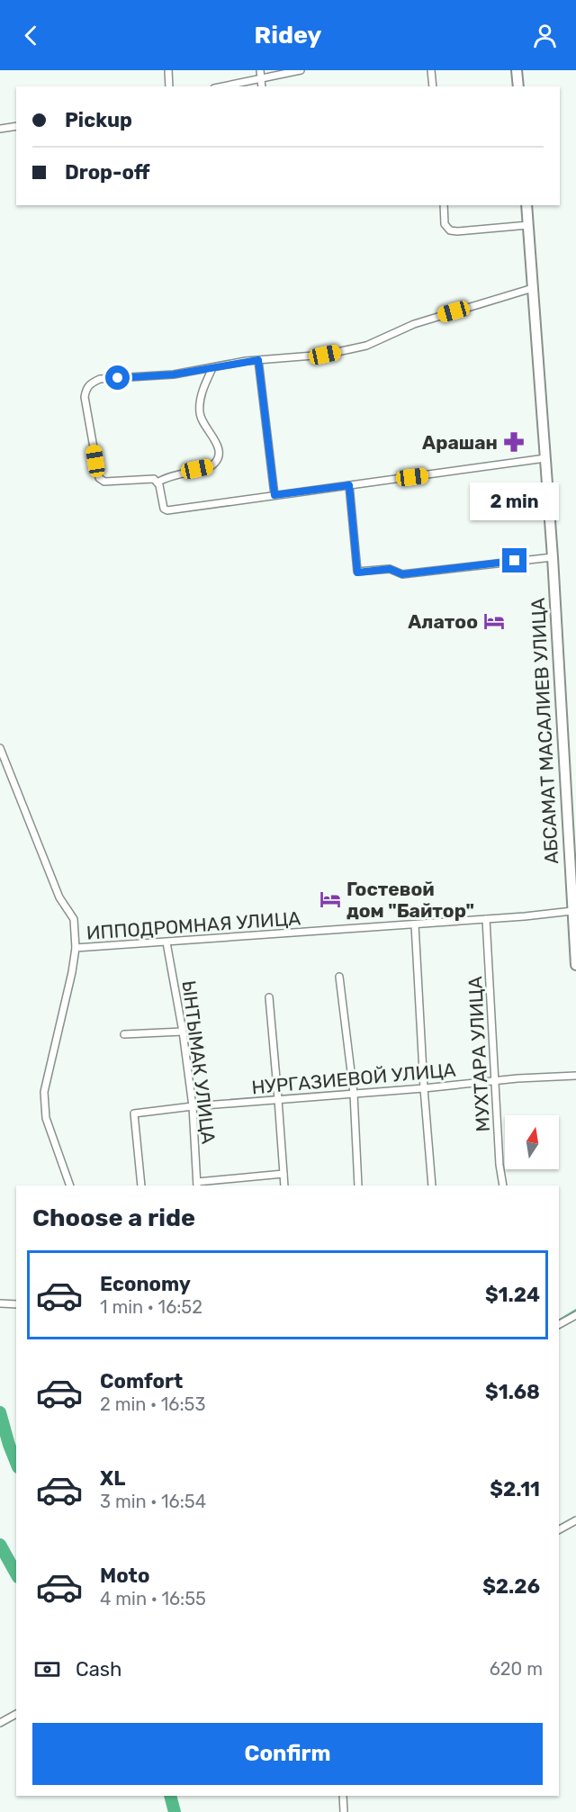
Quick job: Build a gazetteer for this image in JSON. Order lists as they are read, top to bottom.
{
  "streets": {
    "street": [
      "АБСАМАТ МАСАЛИЕВ УЛИЦА",
      "ИППОДРОМНАЯ УЛИЦА",
      "МУХТАРА УЛИЦА",
      "ЫНТЫМАК УЛИЦА",
      "НУРГАЗИЕВОЙ УЛИЦА"
    ]
  },
  "crossings": [
    ["АБСАМАТ МАСАЛИЕВ УЛИЦА", "ИППОДРОМНАЯ УЛИЦА"],
    ["ИППОДРОМНАЯ УЛИЦА", "МУХТАРА УЛИЦА"],
    ["ИППОДРОМНАЯ УЛИЦА", "ЫНТЫМАК УЛИЦА"],
    ["МУХТАРА УЛИЦА", "НУРГАЗИЕВОЙ УЛИЦА"],
    ["ЫНТЫМАК УЛИЦА", "НУРГАЗИЕВОЙ УЛИЦА"]
  ],
  "places": {
    "pharmacy": ["Арашан"],
    "hotel": ["Алатоо", "Гостевой дом \"Байтор\""]
  },
  "north": "top",
  "page": {
    "header": "Ridey",
    "banner": ["Pickup", "Drop-off"],
    "bubble": "2 min",
    "heading": "Choose a ride",
    "list": [
      {
        "name": "Economy",
        "note": "1 min · 16:52",
        "value": "$1.24"
      },
      {
        "name": "Comfort",
        "note": "2 min · 16:53",
        "value": "$1.68"
      },
      {
        "name": "XL",
        "note": "3 min · 16:54",
        "value": "$2.11"
      },
      {
        "name": "Moto",
        "note": "4 min · 16:55",
        "value": "$2.26"
      }
    ],
    "pay": ["Cash", "620 m"],
    "buttons": "Confirm"
  }
}
